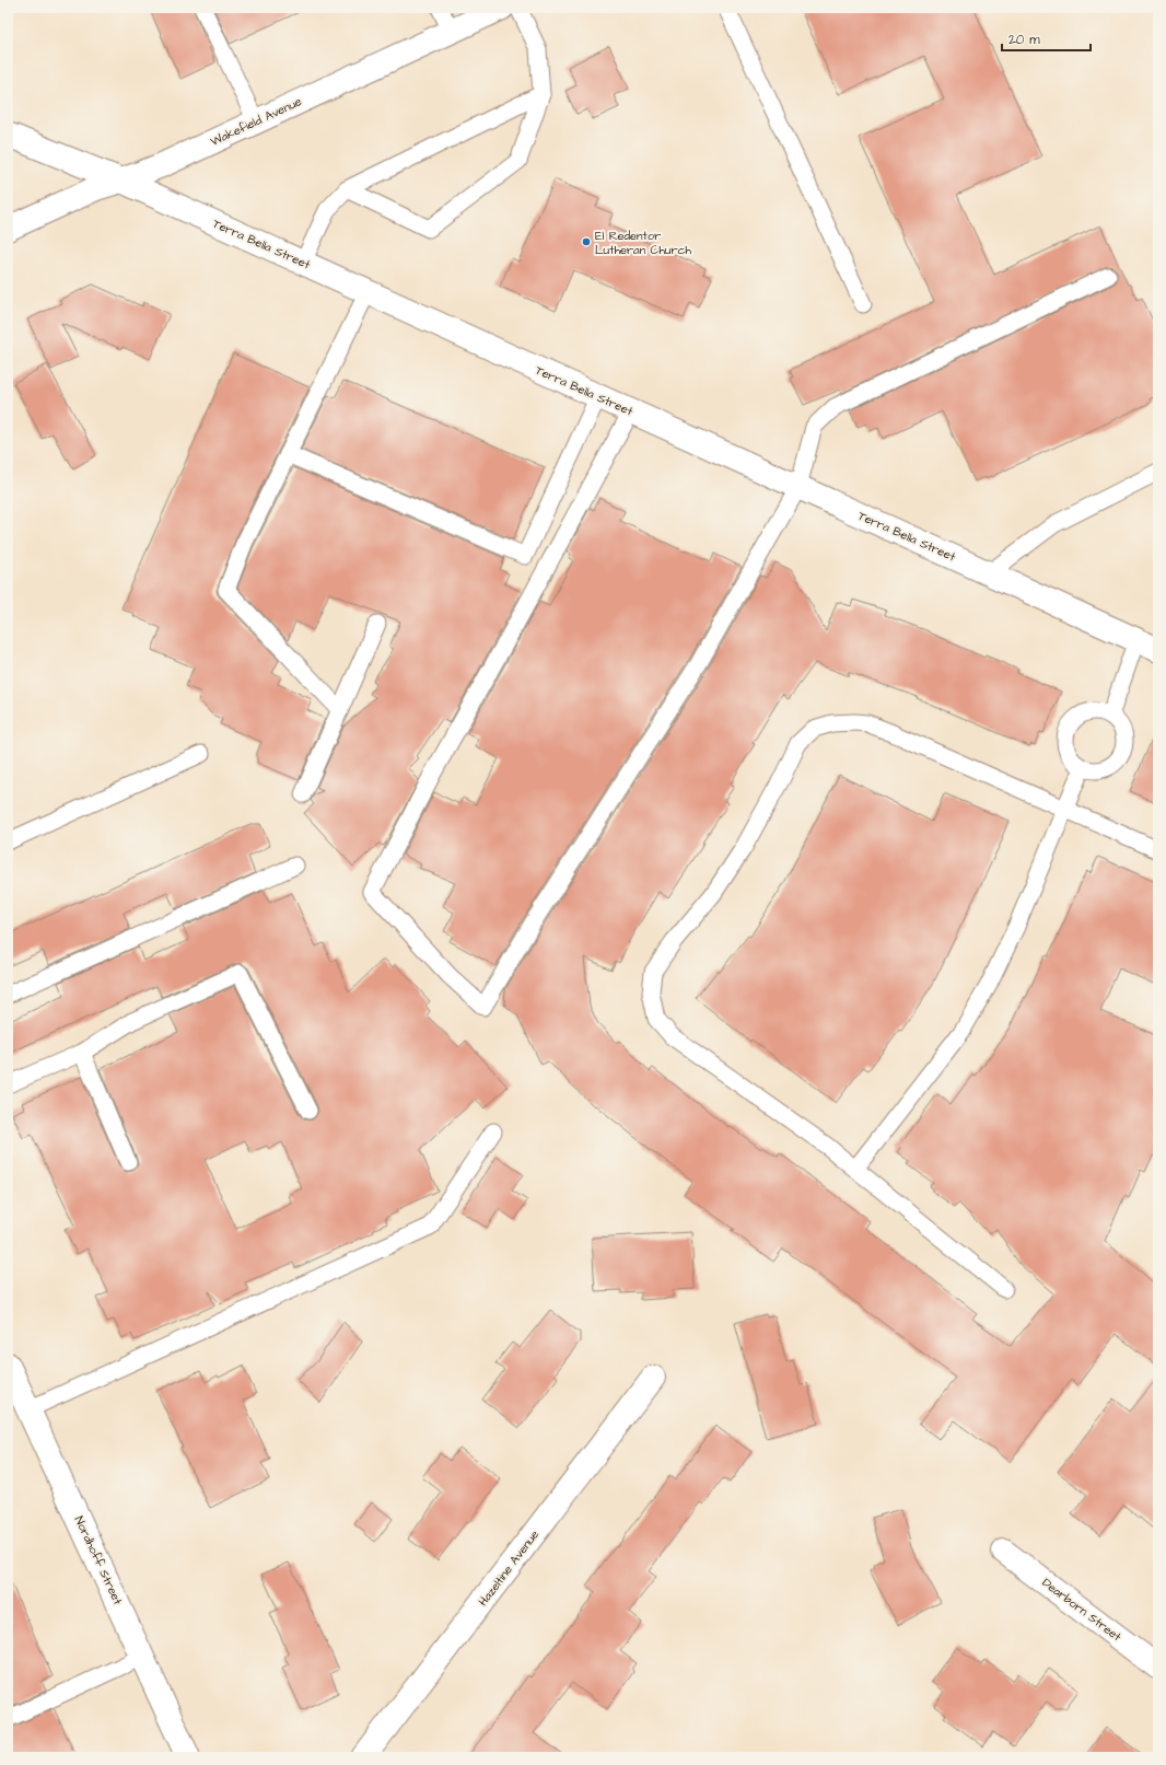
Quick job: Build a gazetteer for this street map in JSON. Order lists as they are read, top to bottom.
{
  "streets": {
    "main road": [
      "Wakefield Avenue",
      "Terra Bella Street",
      "Nordhoff Street",
      "Hazeltine Avenue",
      "Dearborn Street"
    ]
  },
  "crossings": [
    ["Wakefield Avenue", "Terra Bella Street"]
  ],
  "places": ["El Redentor Lutheran Church"],
  "scale_bar": "20 m"
}
